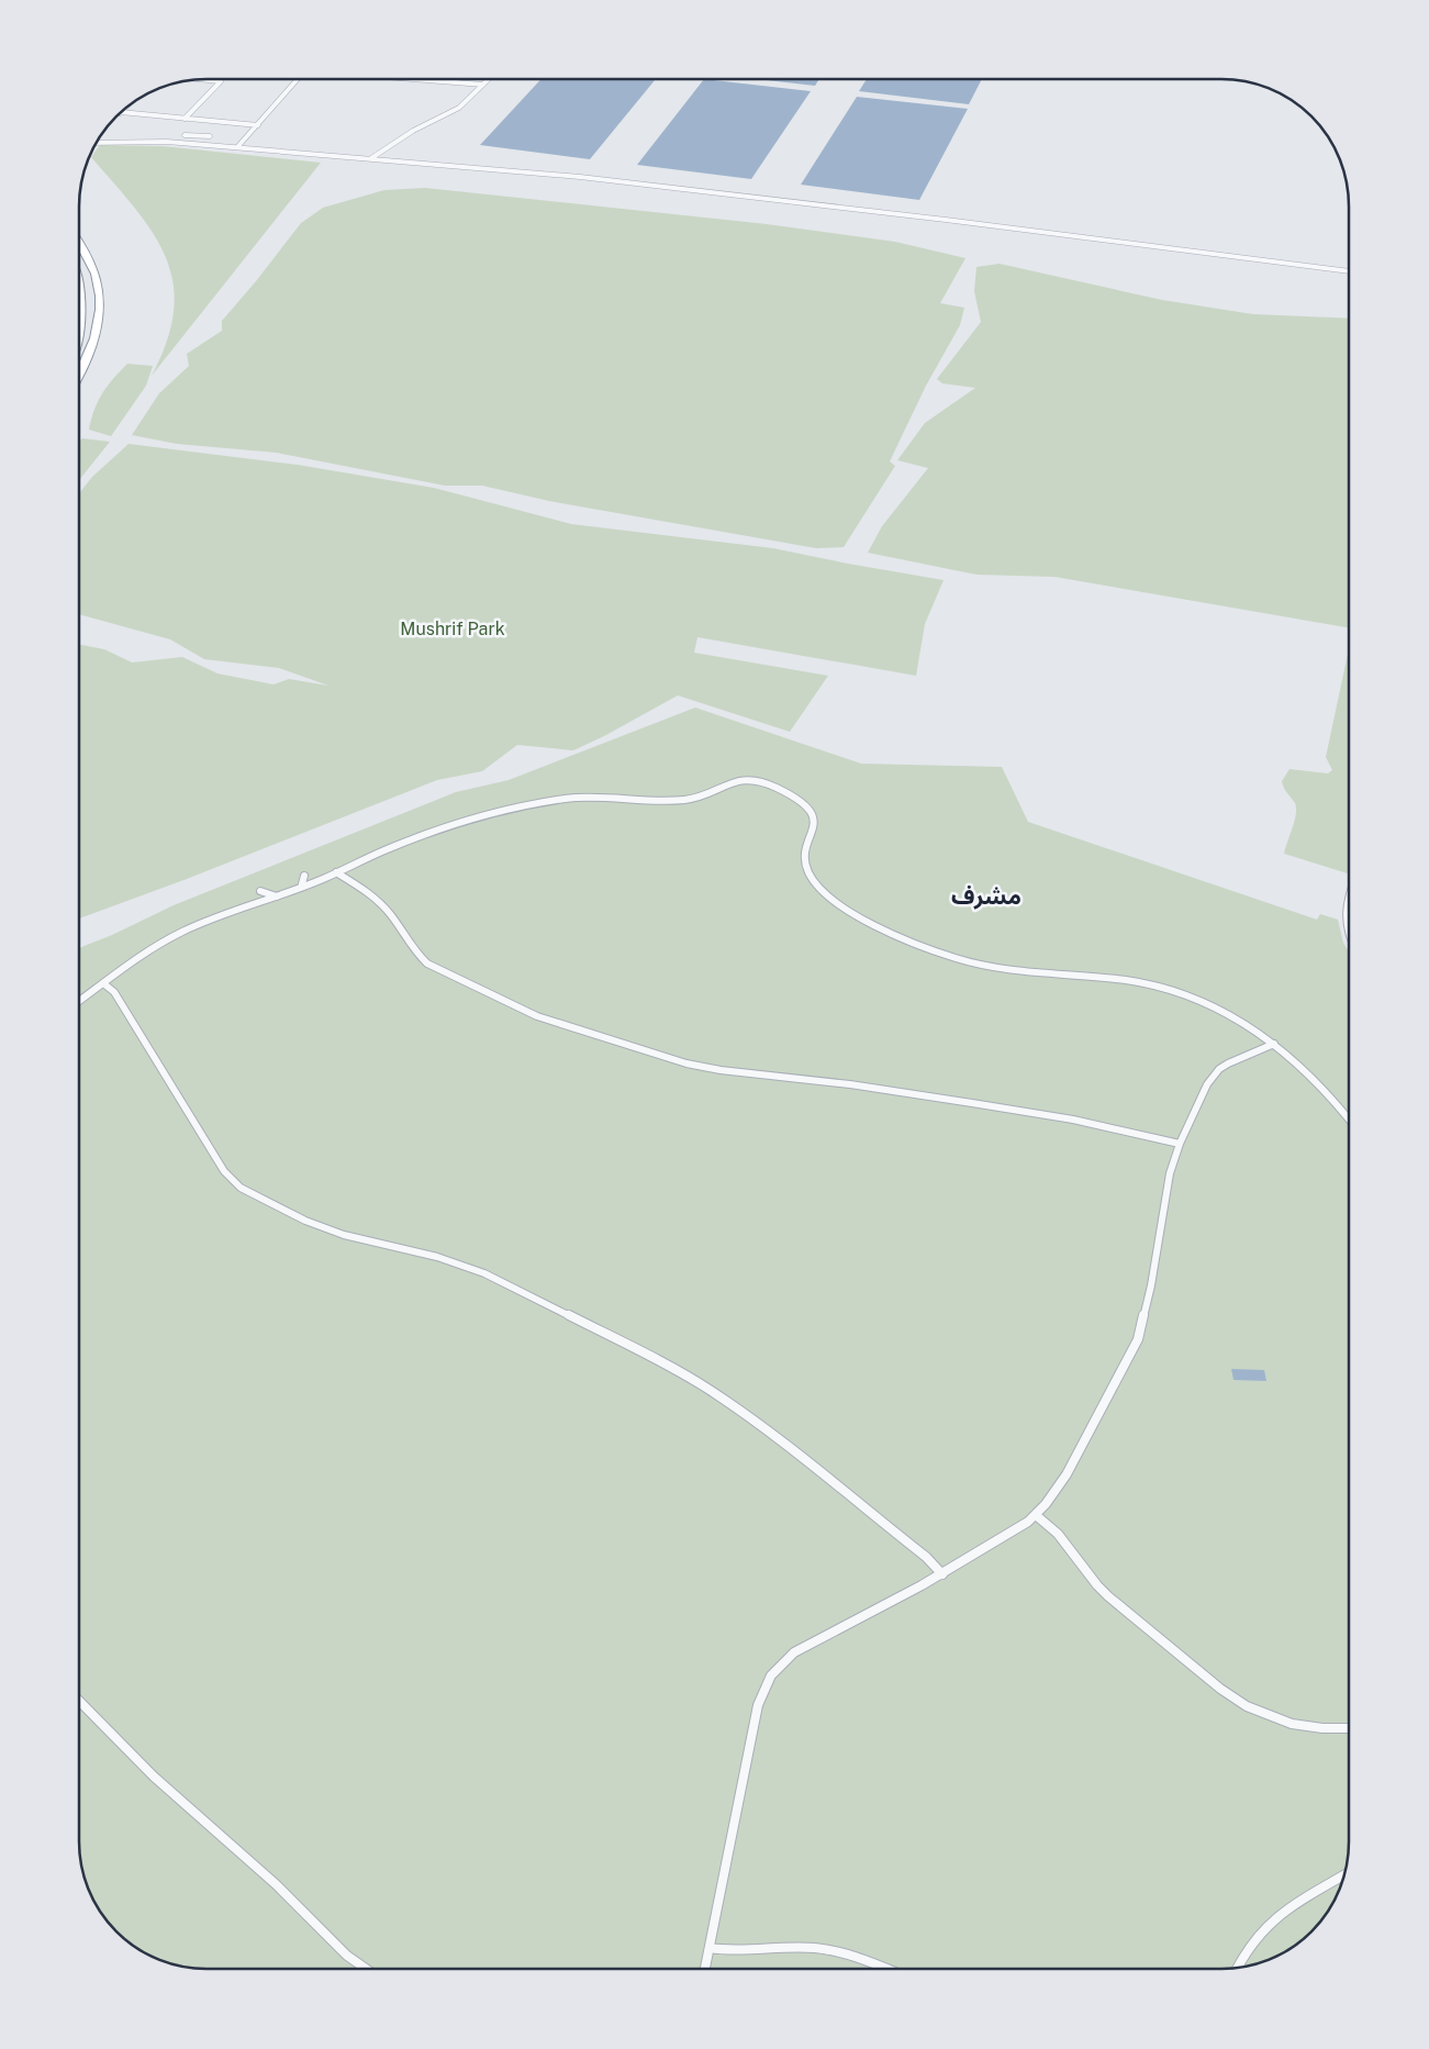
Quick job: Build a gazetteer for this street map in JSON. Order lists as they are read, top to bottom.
{
  "districts": ["مشرف"],
  "parks": ["Mushrif Park"]
}
